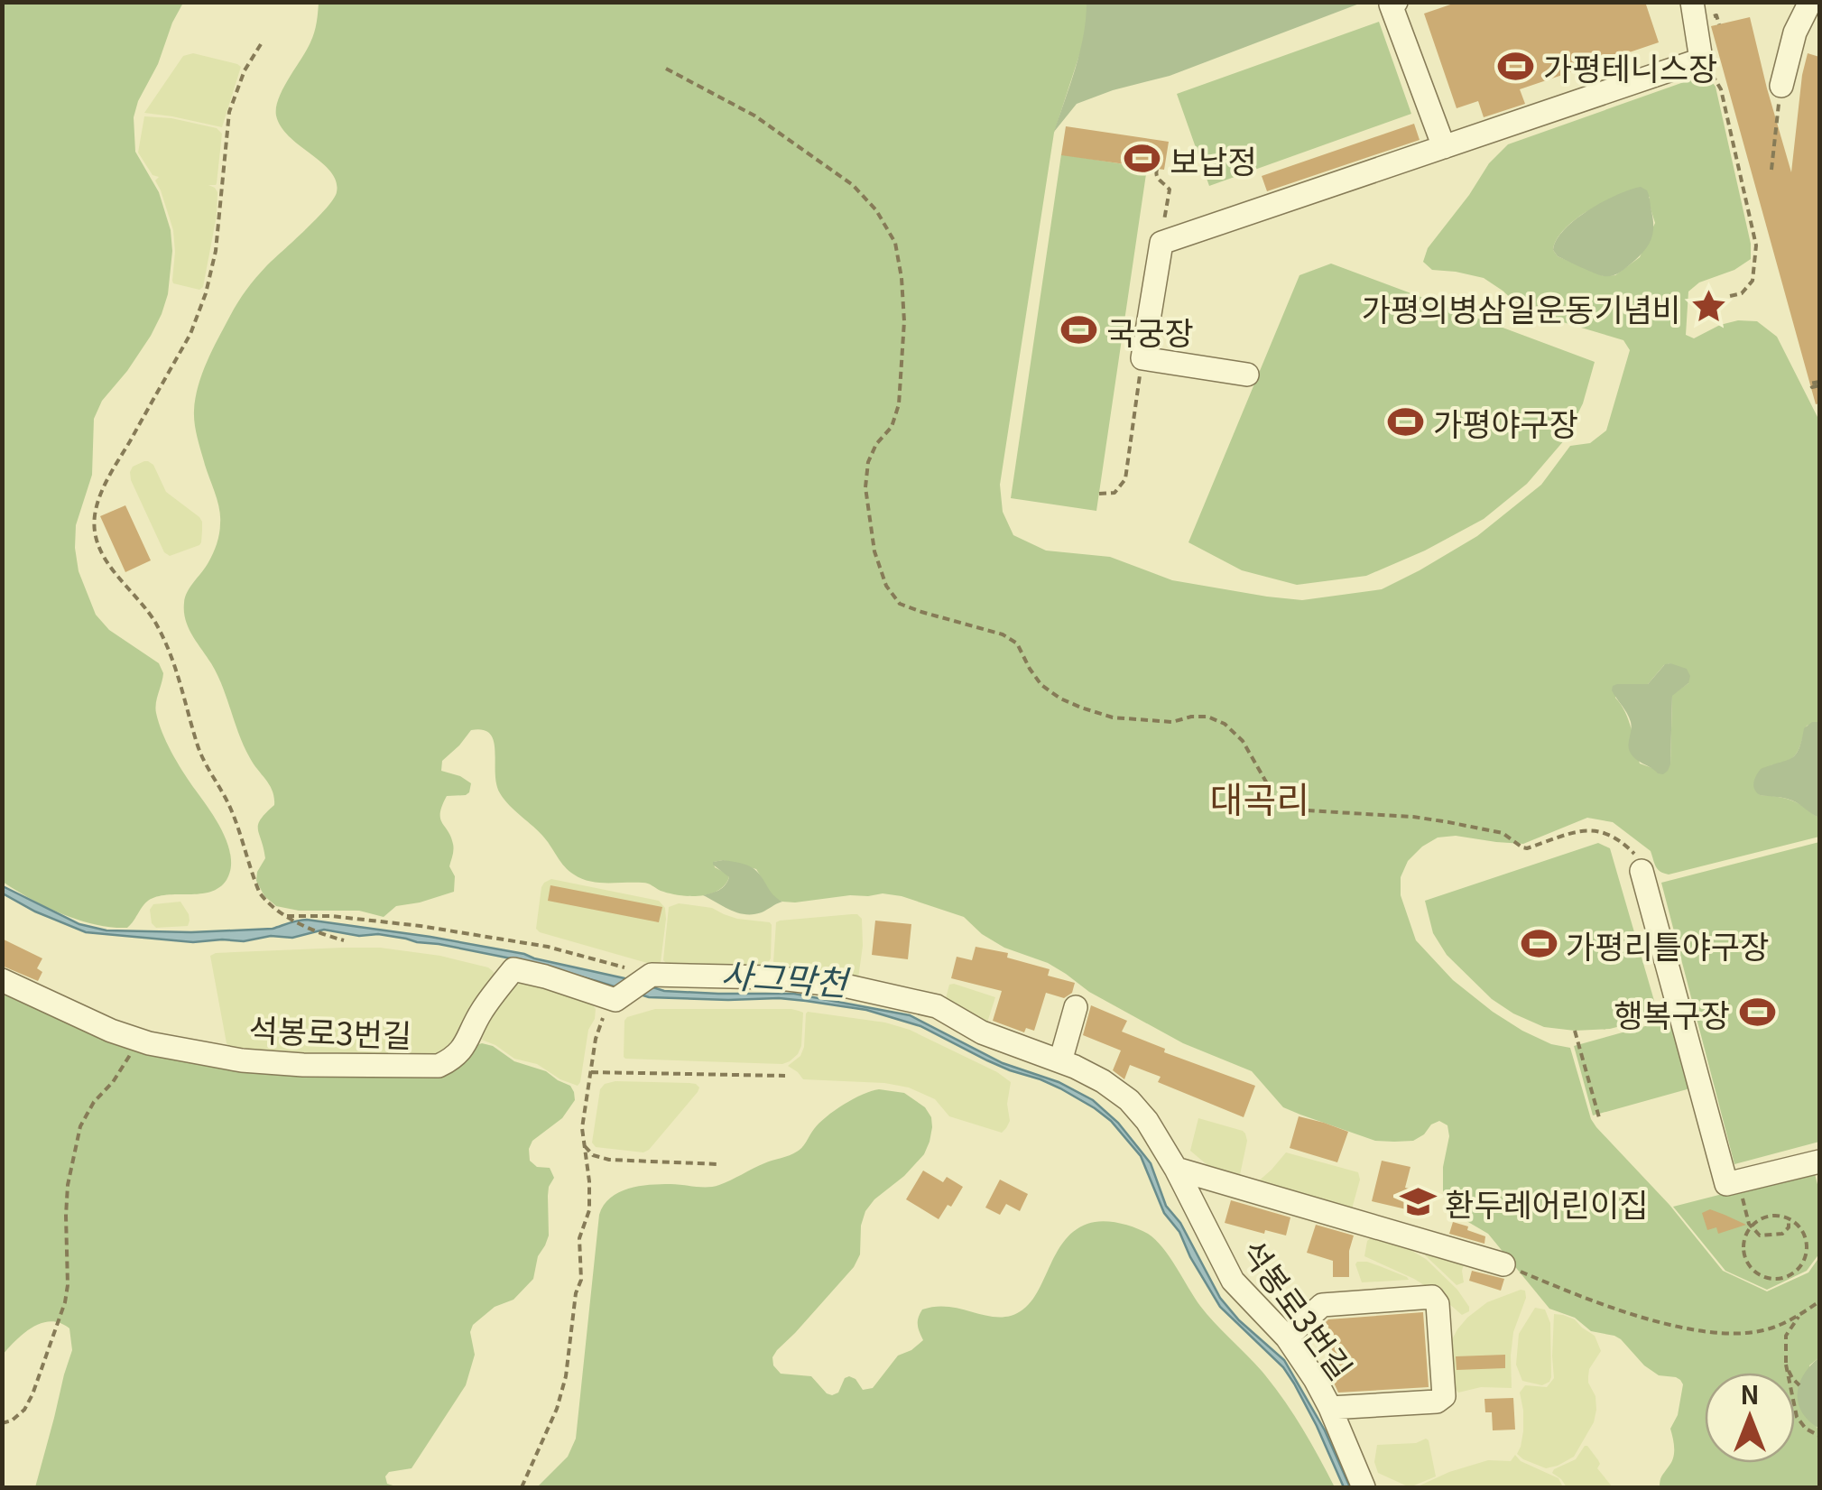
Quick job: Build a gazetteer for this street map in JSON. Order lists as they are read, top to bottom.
{
  "streets": {
    "street": ["석봉로3번길"]
  },
  "districts": ["대곡리"],
  "water": ["사그막천"],
  "places": {
    "sports": [
      "가평테니스장",
      "보납정",
      "국궁장",
      "가평야구장",
      "가평리틀야구장",
      "행복구장"
    ],
    "place": ["가평의병삼일운동기념비"],
    "school or university": ["환두레어린이집"]
  },
  "north": "top"
}
